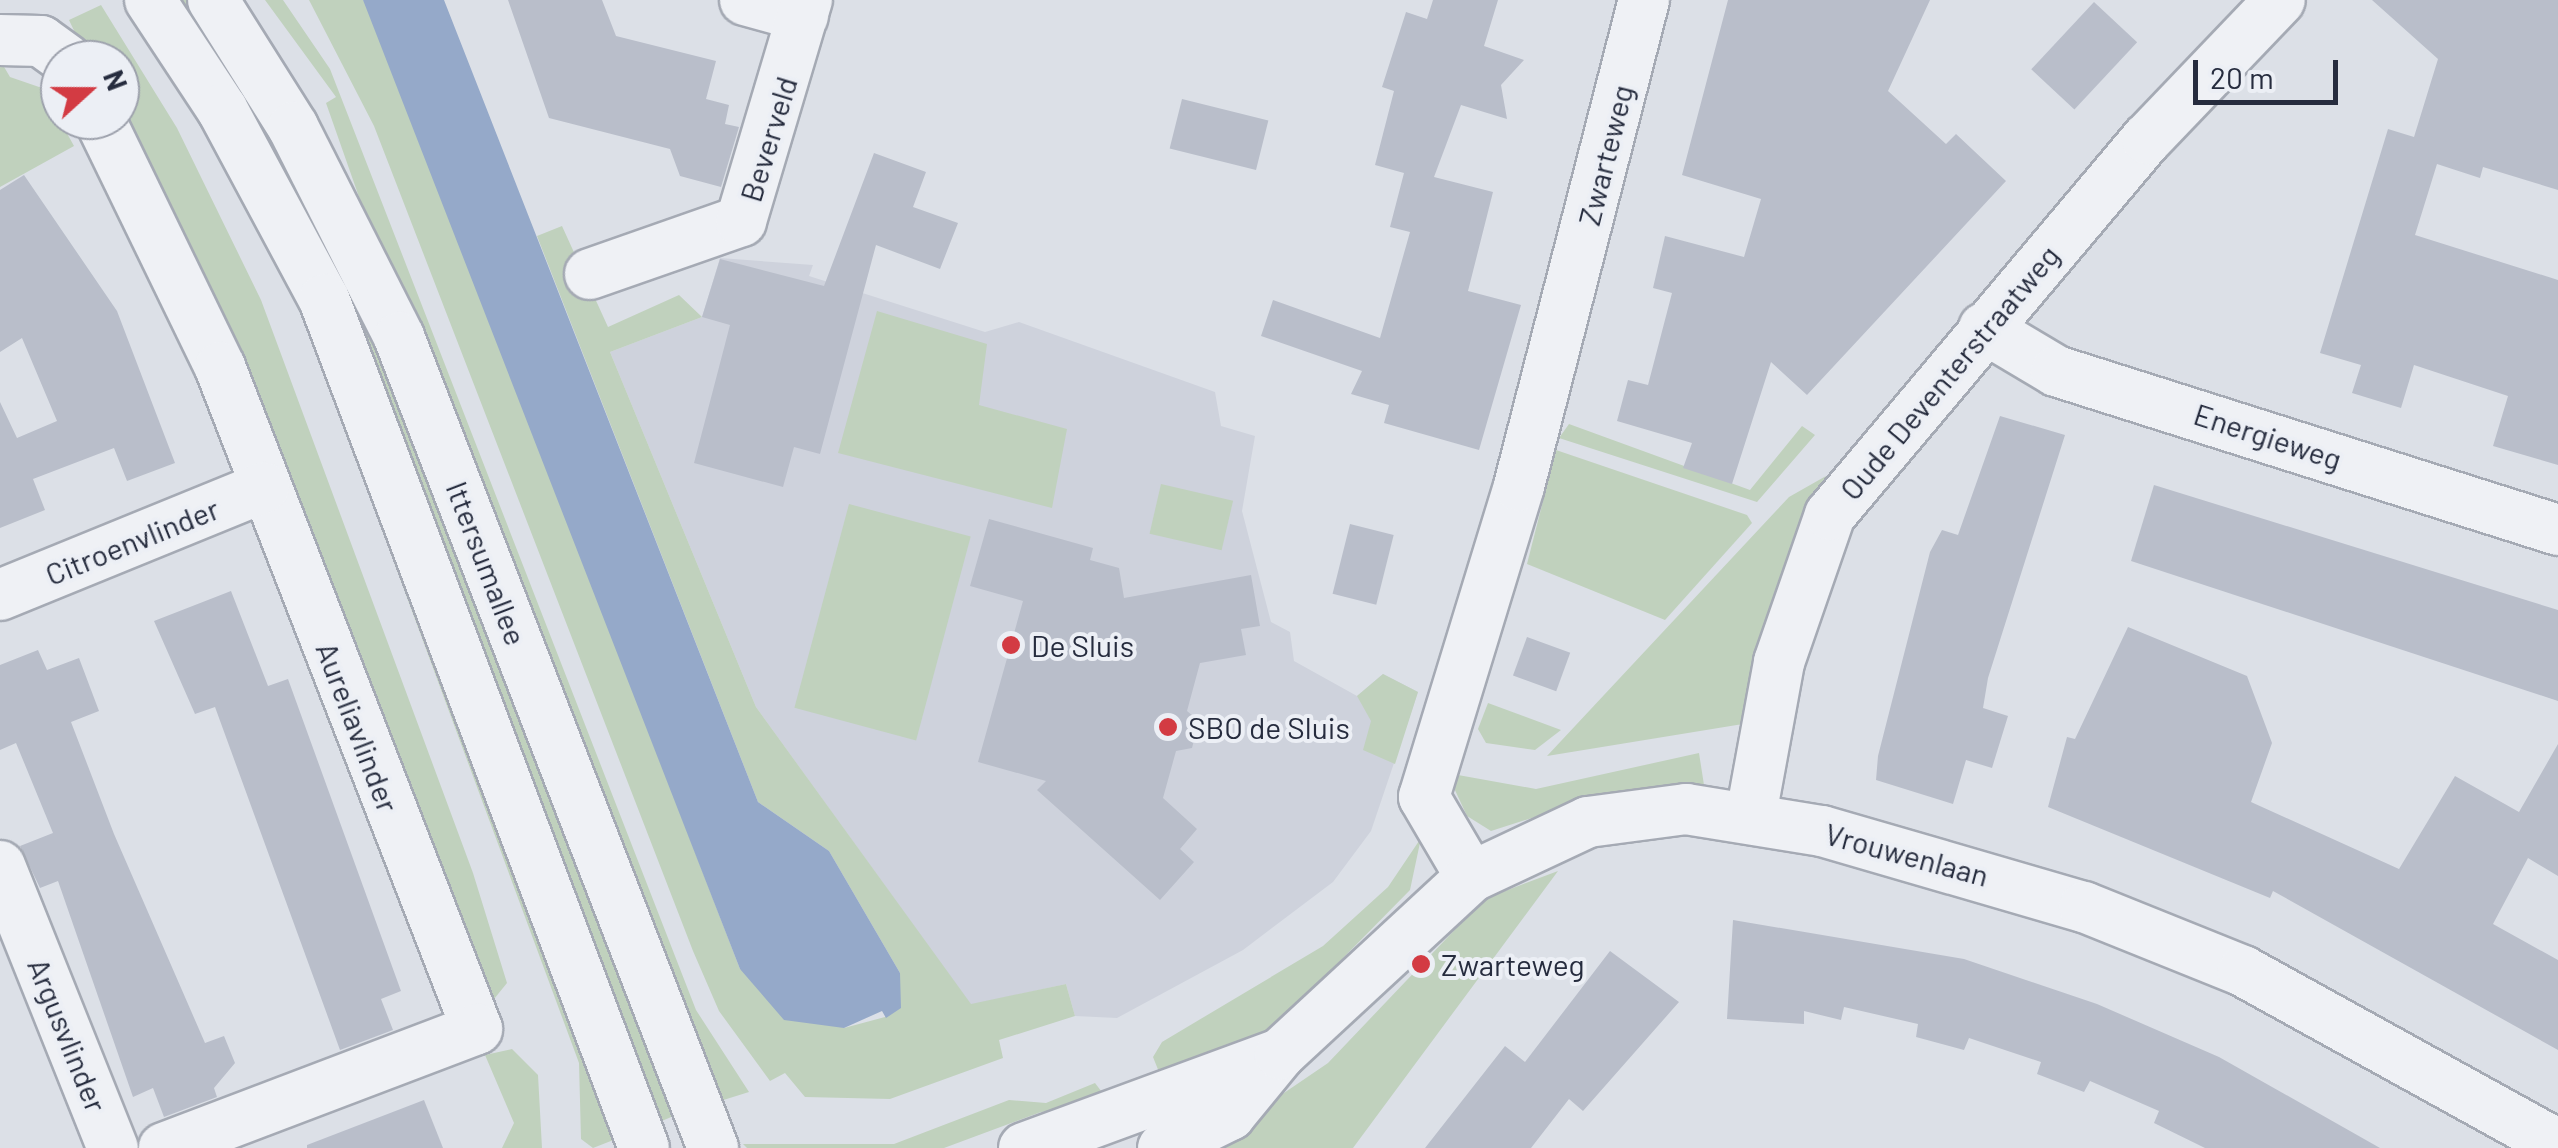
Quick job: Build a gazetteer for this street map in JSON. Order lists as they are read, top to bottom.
{
  "streets": {
    "street": [
      "Beverveld",
      "Zwarteweg",
      "Oude Deventerstraatweg",
      "Energieweg",
      "Citroenvlinder",
      "Ittersumallee",
      "Aureliavlinder",
      "Vrouwenlaan",
      "Argusvlinder"
    ]
  },
  "crossings": [
    ["Zwarteweg", "Vrouwenlaan"],
    ["Oude Deventerstraatweg", "Energieweg"],
    ["Oude Deventerstraatweg", "Vrouwenlaan"],
    ["Citroenvlinder", "Aureliavlinder"]
  ],
  "places": ["De Sluis", "SBO de Sluis", "Zwarteweg"],
  "scale_bar": "20 m",
  "north": "right"
}
